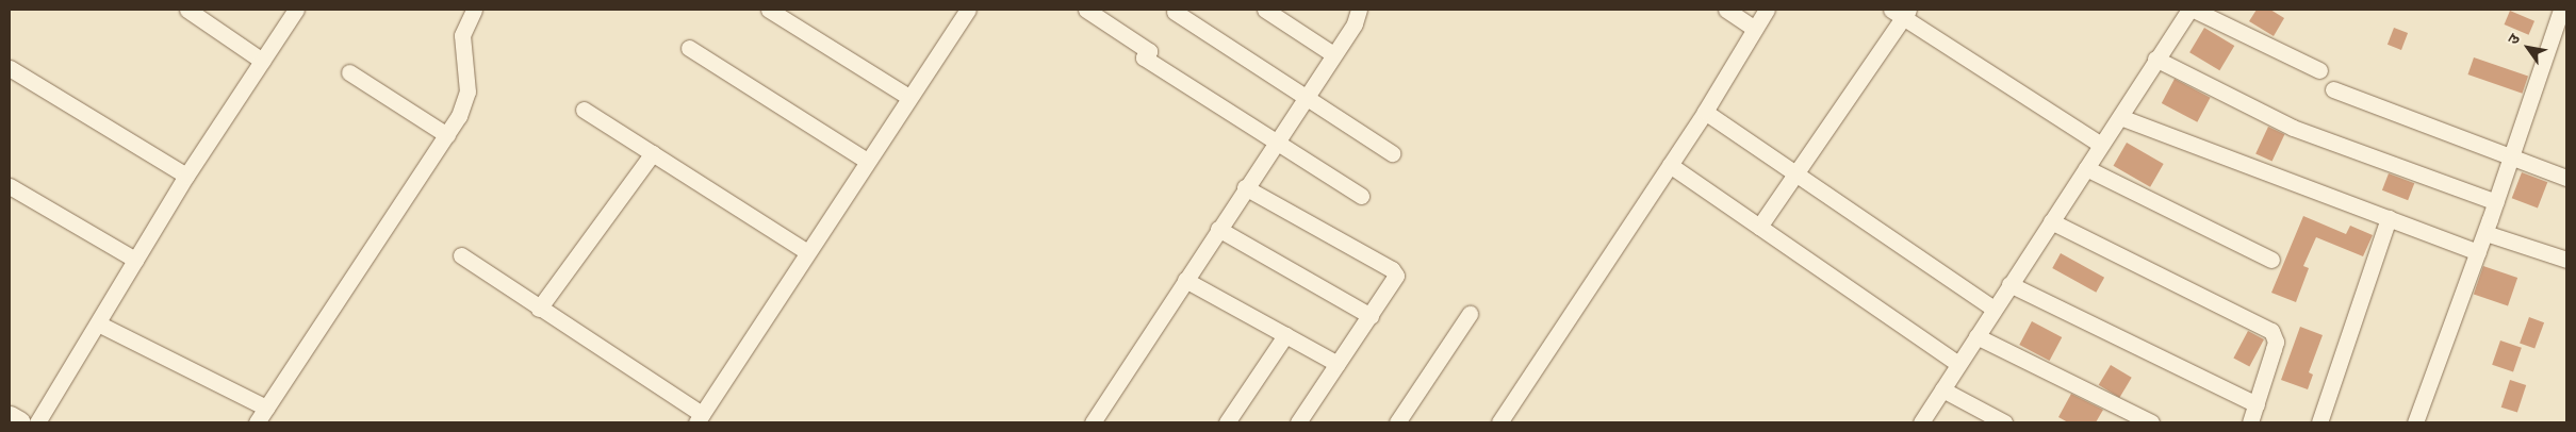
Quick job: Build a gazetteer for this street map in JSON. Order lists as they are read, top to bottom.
{
  "north": "top left"
}
